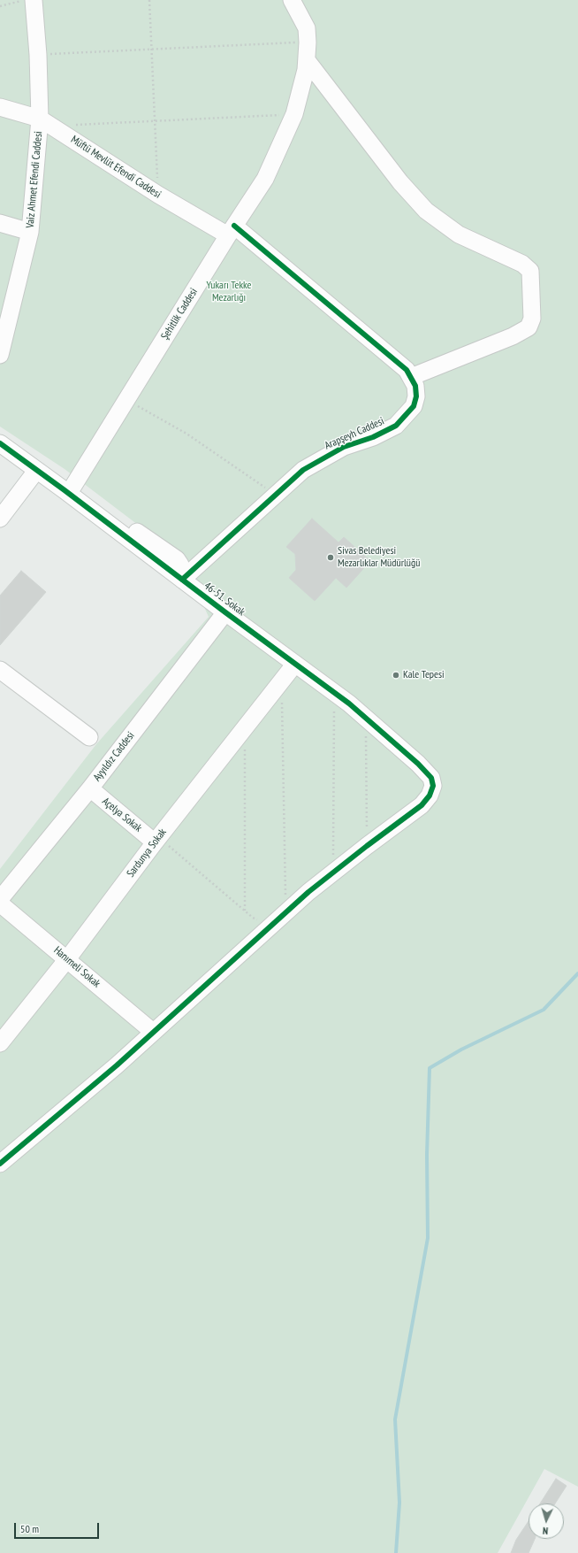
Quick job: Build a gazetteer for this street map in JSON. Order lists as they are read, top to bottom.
{
  "streets": {
    "street": [
      "Müftü Mevlüt Efendi Caddesi",
      "Vaiz Ahmet Efendi Caddesi",
      "Şehitlik Caddesi",
      "Arapşeyh Caddesi",
      "46-51. Sokak",
      "Ayyıldız Caddesi",
      "Açelya Sokak",
      "Sardunya Sokak",
      "Hanımeli Sokak"
    ]
  },
  "crossings": [
    ["Müftü Mevlüt Efendi Caddesi", "Vaiz Ahmet Efendi Caddesi"],
    ["Müftü Mevlüt Efendi Caddesi", "Şehitlik Caddesi"],
    ["Müftü Mevlüt Efendi Caddesi", "Arapşeyh Caddesi"],
    ["Şehitlik Caddesi", "Arapşeyh Caddesi"],
    ["Arapşeyh Caddesi", "46-51. Sokak"],
    ["46-51. Sokak", "Ayyıldız Caddesi"],
    ["46-51. Sokak", "Sardunya Sokak"],
    ["Ayyıldız Caddesi", "Açelya Sokak"],
    ["Açelya Sokak", "Sardunya Sokak"],
    ["Sardunya Sokak", "Hanımeli Sokak"]
  ],
  "parks": ["Yukarı Tekke Mezarlığı"],
  "places": ["Sivas Belediyesi Mezarlıklar Müdürlüğü", "Kale Tepesi"],
  "scale_bar": "50 m",
  "north": "bottom"
}
